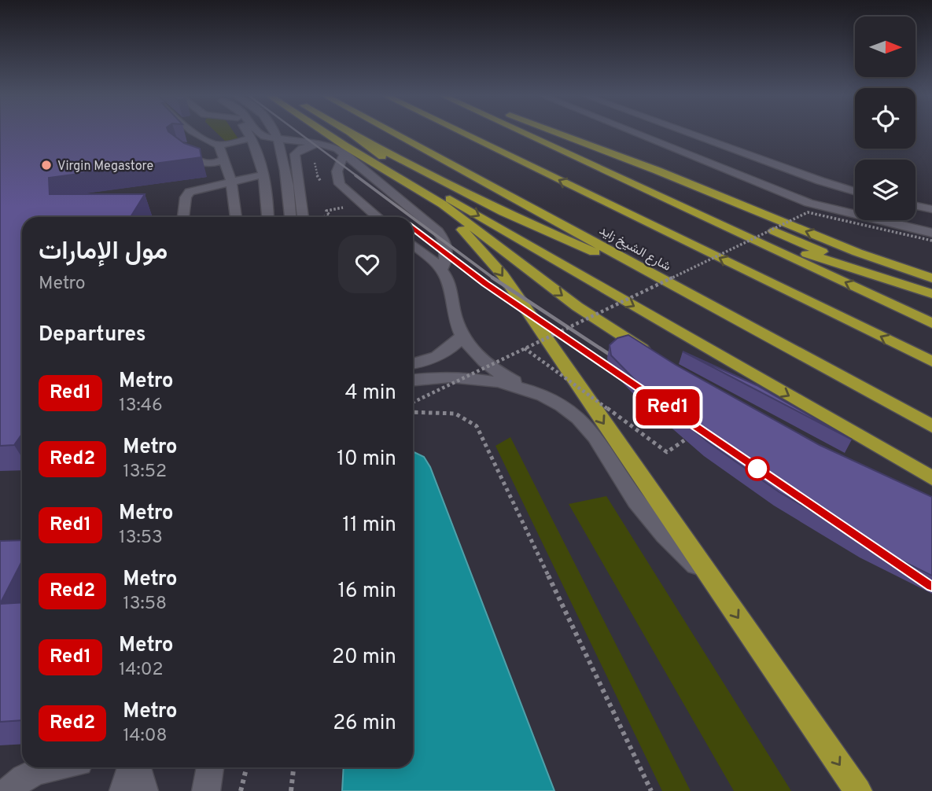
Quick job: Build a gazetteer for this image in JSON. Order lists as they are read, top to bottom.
{
  "streets": {
    "highway": ["شارع الشيخ زايد"]
  },
  "places": ["Virgin Megastore"],
  "lines": ["metro line Red1"],
  "north": "right",
  "page": {
    "on_map": "Red1",
    "heading": [
      ["مول الإمارات", "Metro"],
      "Departures"
    ],
    "list": [
      {
        "mark": "Red1",
        "name": "Metro",
        "note": "13:46",
        "value": "4 min"
      },
      {
        "mark": "Red2",
        "name": "Metro",
        "note": "13:52",
        "value": "10 min"
      },
      {
        "mark": "Red1",
        "name": "Metro",
        "note": "13:53",
        "value": "11 min"
      },
      {
        "mark": "Red2",
        "name": "Metro",
        "note": "13:58",
        "value": "16 min"
      },
      {
        "mark": "Red1",
        "name": "Metro",
        "note": "14:02",
        "value": "20 min"
      },
      {
        "mark": "Red2",
        "name": "Metro",
        "note": "14:08",
        "value": "26 min"
      }
    ]
  }
}
